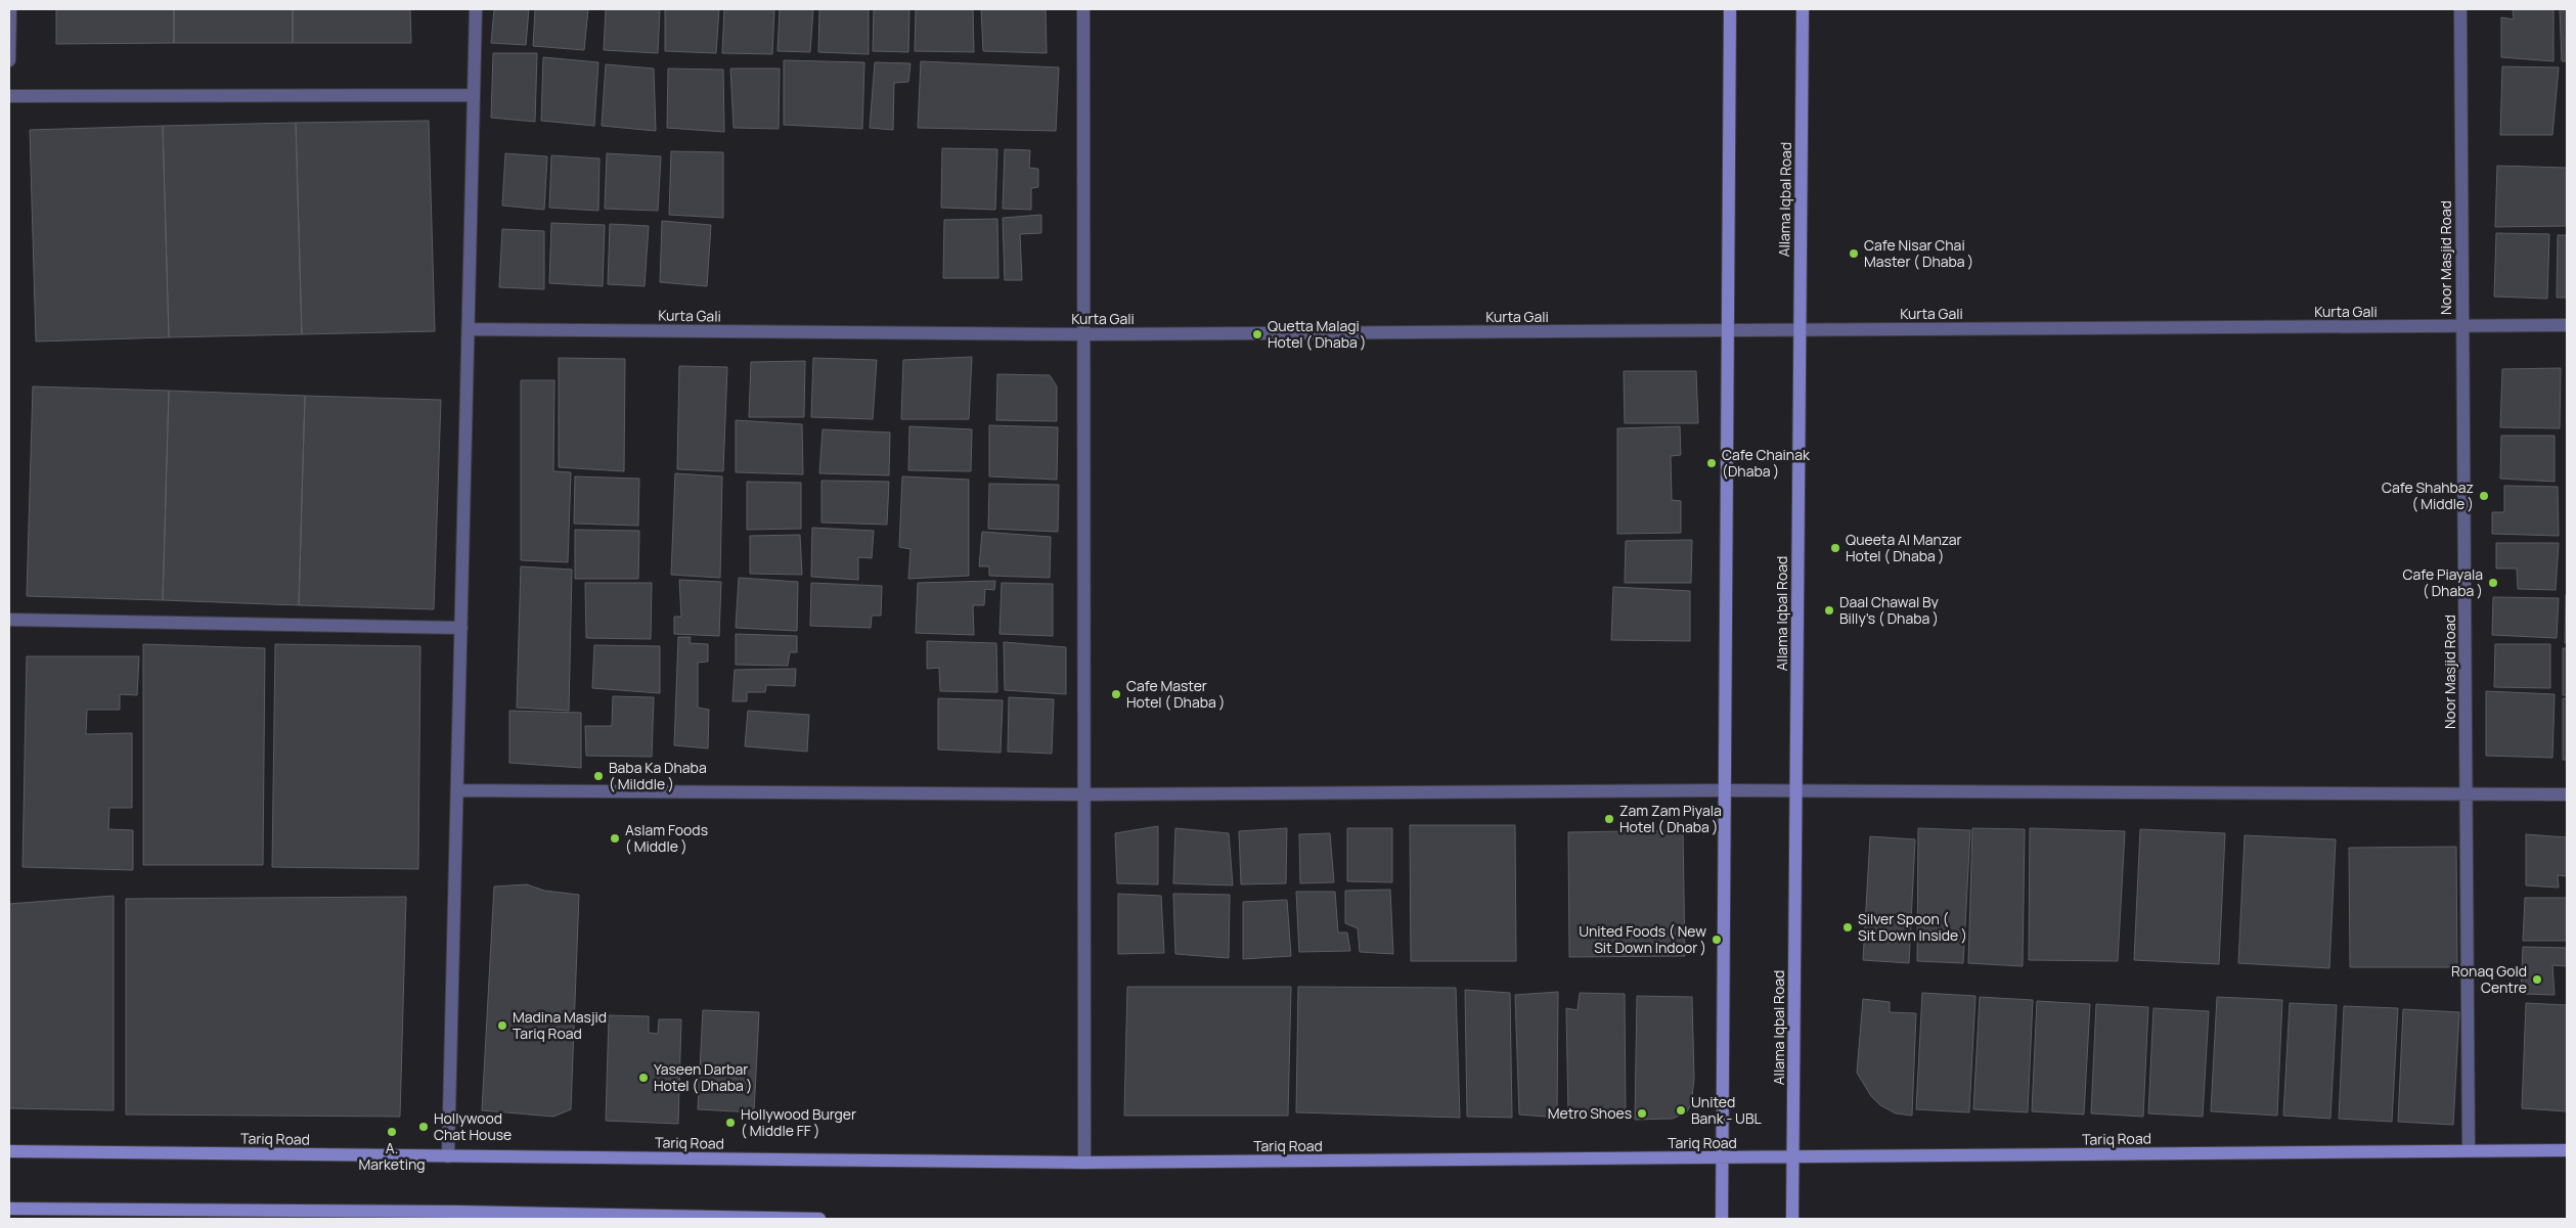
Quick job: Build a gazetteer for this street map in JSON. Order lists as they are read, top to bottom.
{
  "streets": {
    "main road": ["Allama Iqbal Road", "Tariq Road"],
    "street": ["Noor Masjid Road", "Kurta Gali"]
  },
  "crossings": [
    ["Allama Iqbal Road", "Kurta Gali"],
    ["Allama Iqbal Road", "Tariq Road"],
    ["Noor Masjid Road", "Kurta Gali"],
    ["Noor Masjid Road", "Tariq Road"]
  ],
  "places": [
    "Cafe Nisar Chai Master ( Dhaba )",
    "Quetta Malagi Hotel ( Dhaba )",
    "Cafe Chainak (Dhaba )",
    "Cafe Shahbaz ( Middle )",
    "Queeta Al Manzar Hotel ( Dhaba )",
    "Cafe Piayala ( Dhaba )",
    "Daal Chawal By Billy's ( Dhaba )",
    "Cafe Master Hotel ( Dhaba )",
    "Baba Ka Dhaba ( Milddle )",
    "Zam Zam Piyala Hotel ( Dhaba )",
    "Aslam Foods ( Middle )",
    "Silver Spoon ( Sit Down Inside )",
    "United Foods ( New Sit Down Indoor )",
    "Ronaq Gold Centre",
    "Madina Masjid Tariq Road",
    "Yaseen Darbar Hotel ( Dhaba )",
    "United Bank - UBL",
    "Metro Shoes",
    "Hollywood Burger ( Middle FF )",
    "Hollywood Chat House",
    "A. Marketing"
  ]
}
